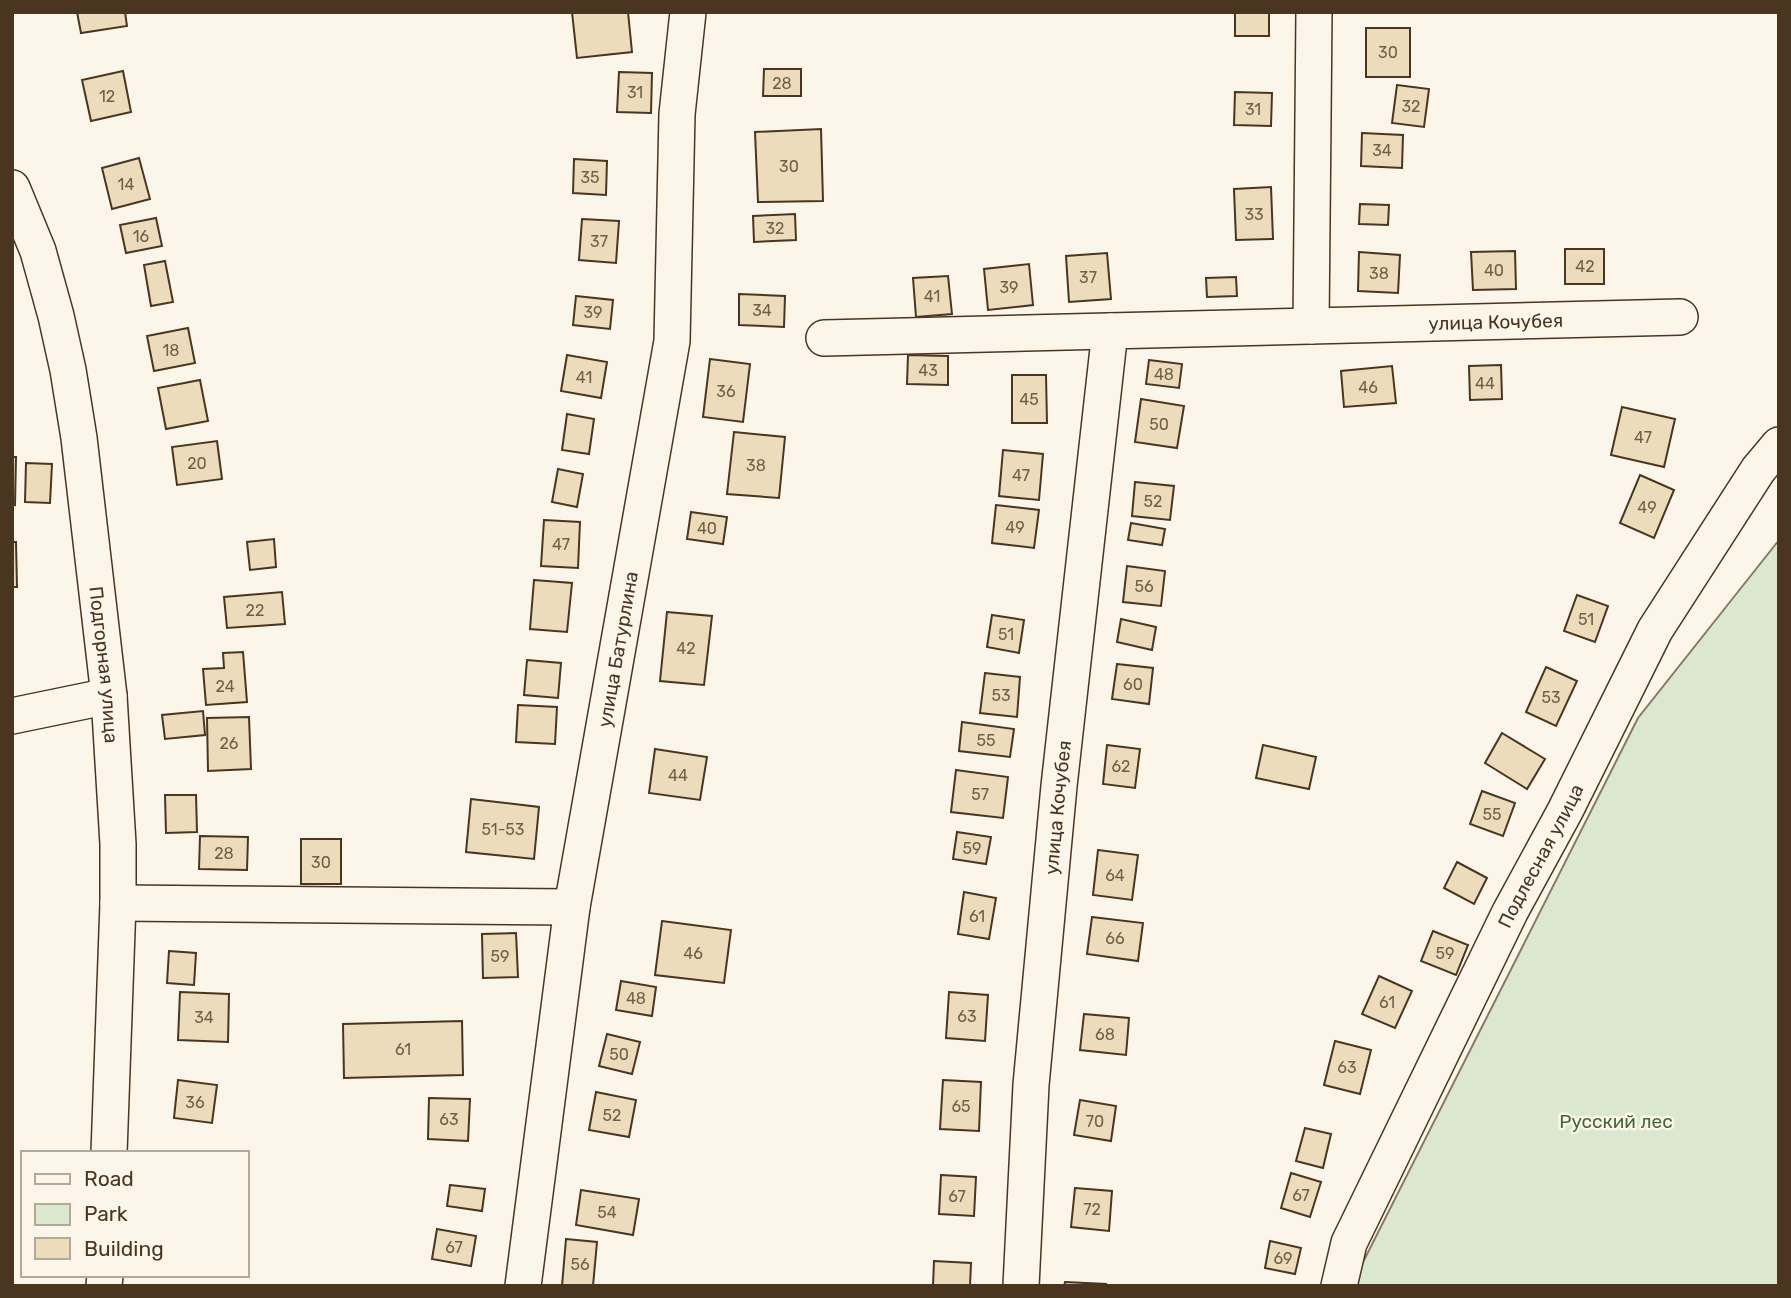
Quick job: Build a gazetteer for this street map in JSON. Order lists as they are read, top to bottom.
{
  "streets": {
    "street": [
      "улица Кочубея",
      "улица Батурлина",
      "Подгорная улица",
      "Подлесная улица"
    ]
  },
  "parks": ["Русский лес"],
  "house_numbers": [
    "30",
    "28",
    "31",
    "12",
    "32",
    "31",
    "34",
    "30",
    "35",
    "14",
    "33",
    "32",
    "16",
    "37",
    "42",
    "40",
    "38",
    "37",
    "39",
    "41",
    "34",
    "39",
    "18",
    "43",
    "48",
    "41",
    "44",
    "46",
    "36",
    "45",
    "50",
    "47",
    "20",
    "38",
    "47",
    "52",
    "49",
    "49",
    "40",
    "47",
    "56",
    "22",
    "51",
    "51",
    "42",
    "60",
    "24",
    "53",
    "53",
    "55",
    "26",
    "62",
    "44",
    "57",
    "55",
    "51-53",
    "59",
    "28",
    "30",
    "64",
    "61",
    "66",
    "46",
    "59",
    "59",
    "48",
    "61",
    "63",
    "34",
    "68",
    "61",
    "50",
    "63",
    "36",
    "65",
    "52",
    "63",
    "70",
    "67",
    "67",
    "72",
    "54",
    "67",
    "69",
    "56"
  ],
  "legend": ["Road", "Park", "Building"]
}
